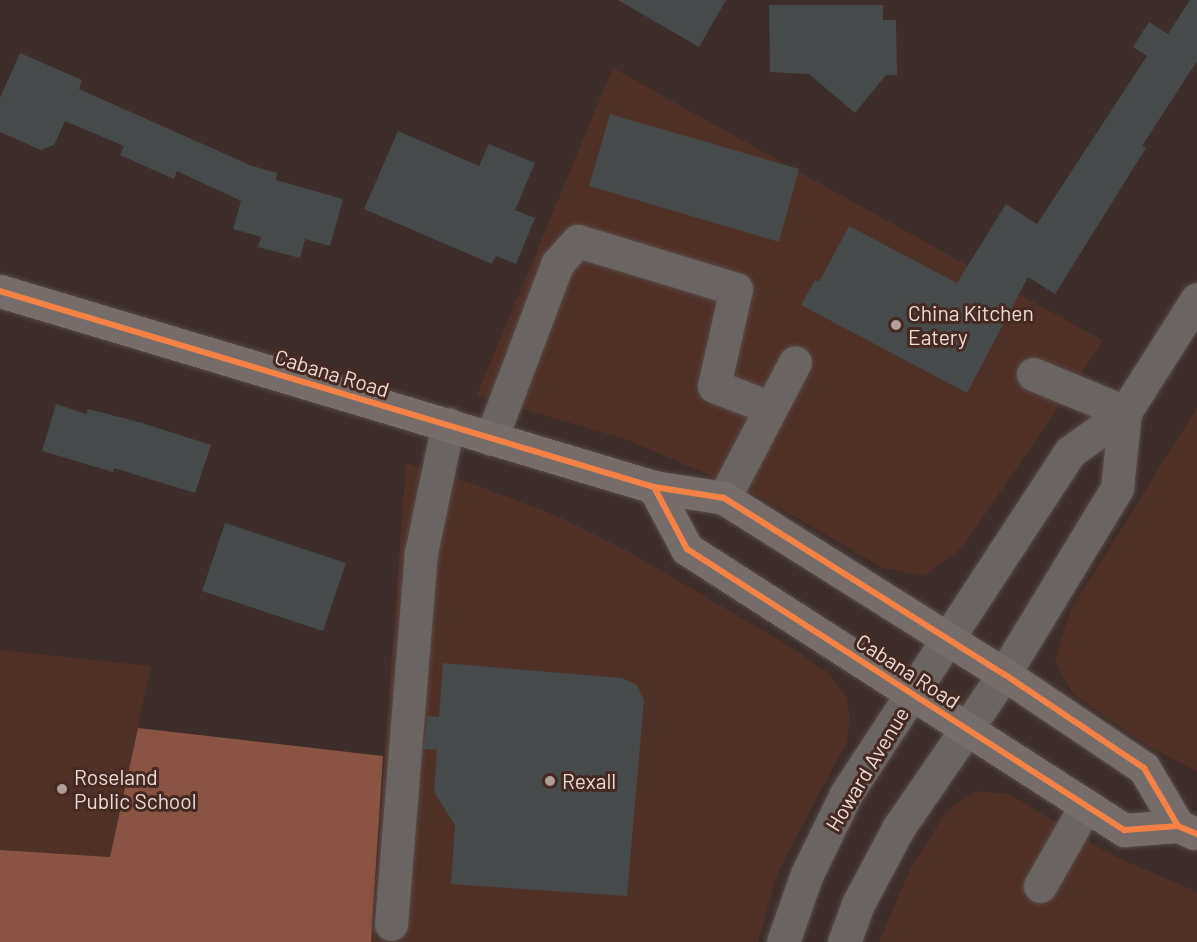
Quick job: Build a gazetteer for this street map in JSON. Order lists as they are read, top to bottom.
{
  "streets": {
    "main road": ["Cabana Road"],
    "street": ["Howard Avenue"]
  },
  "crossings": [
    ["Cabana Road", "Howard Avenue"]
  ],
  "places": ["China Kitchen Eatery", "Rexall", "Roseland Public School"]
}
